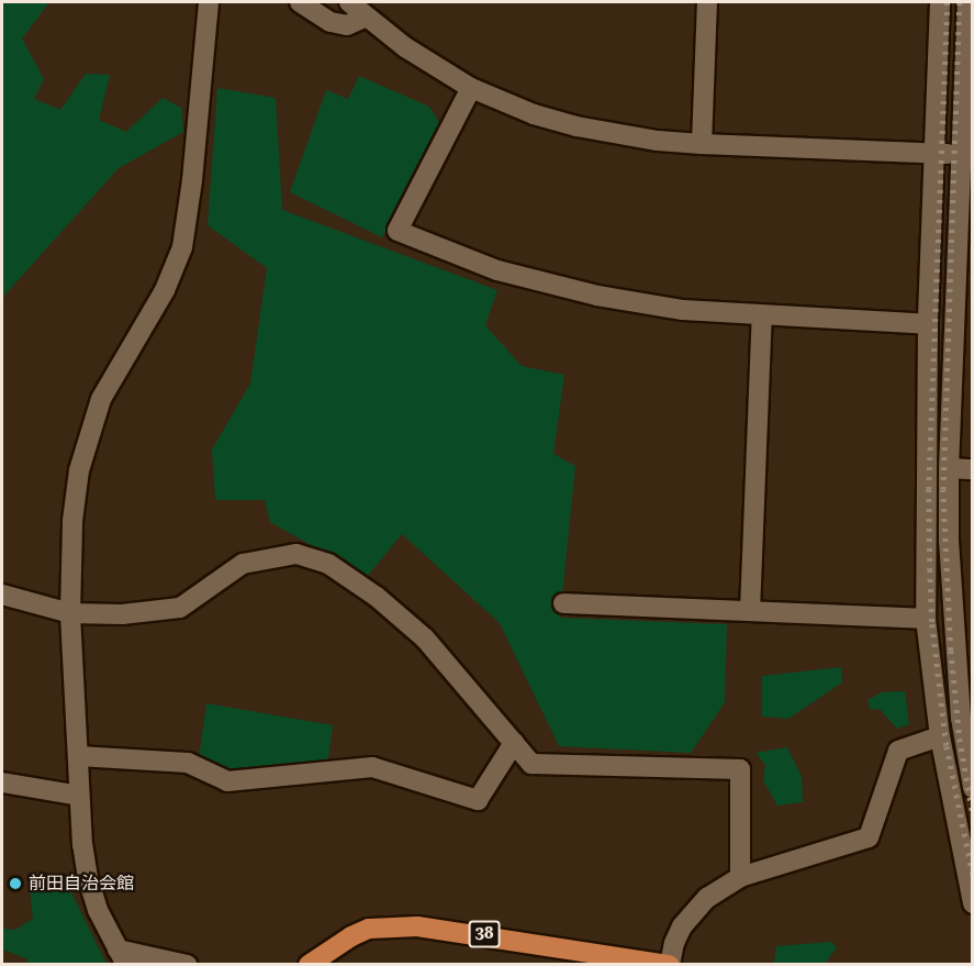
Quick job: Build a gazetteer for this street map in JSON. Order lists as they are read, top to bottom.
{
  "streets": {
    "main road": ["38"]
  },
  "places": ["前田自治会館"]
}
